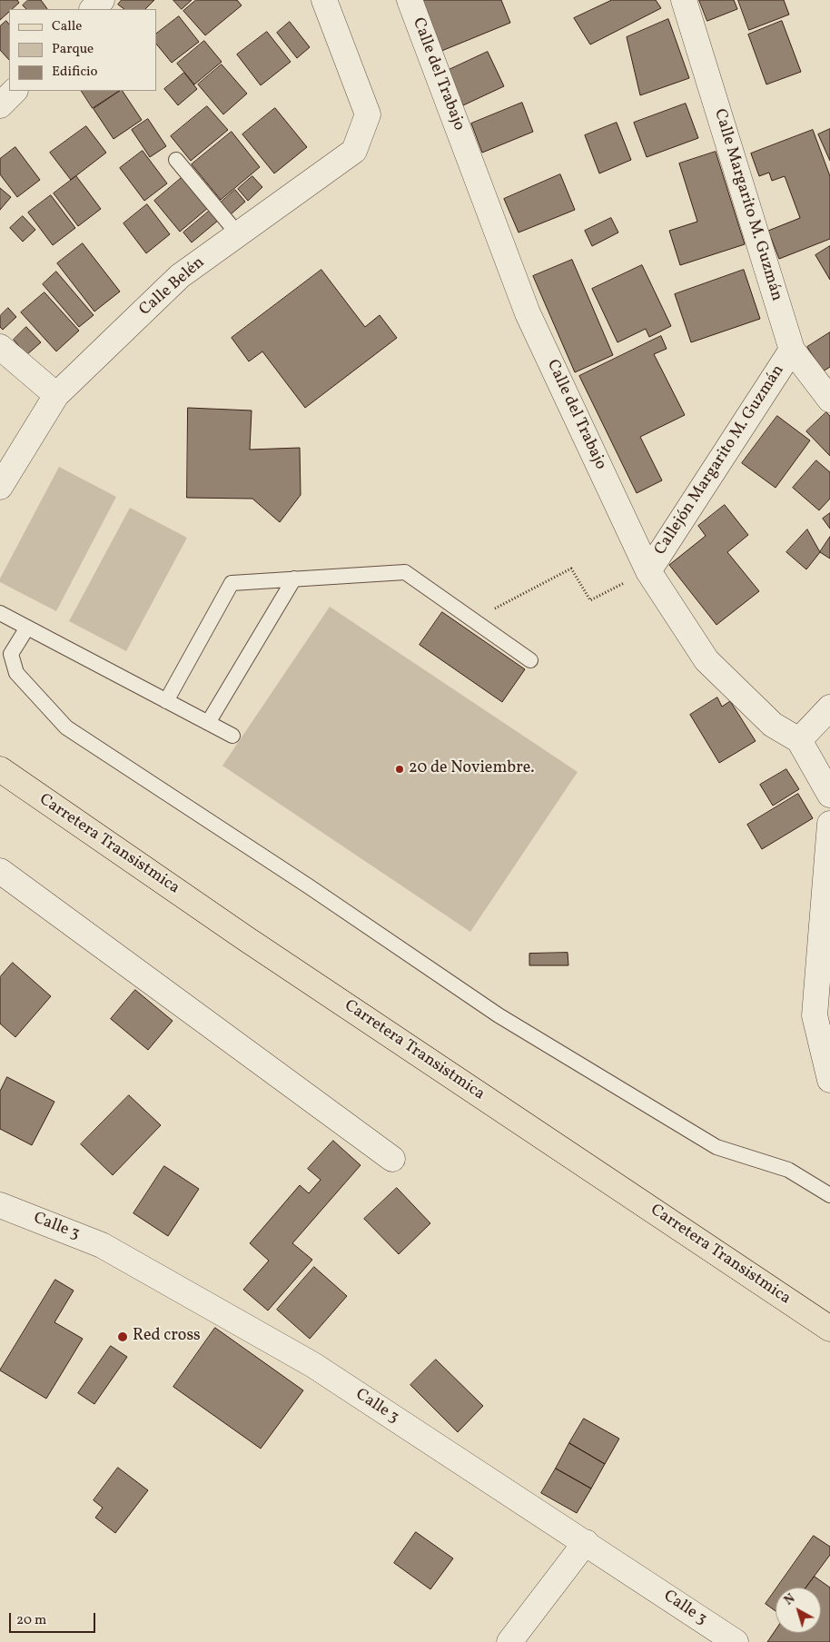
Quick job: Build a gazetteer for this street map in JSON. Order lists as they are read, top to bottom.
{
  "streets": {
    "main road": ["Carretera Transistmica"],
    "street": [
      "Calle del Trabajo",
      "Calle Margarito M. Guzmán",
      "Calle Belén",
      "Callejón Margarito M. Guzmán",
      "Calle 3"
    ]
  },
  "crossings": [
    ["Calle del Trabajo", "Callejón Margarito M. Guzmán"],
    ["Calle Margarito M. Guzmán", "Callejón Margarito M. Guzmán"]
  ],
  "places": ["20 de Noviembre.", "Red cross"],
  "legend": ["Calle", "Parque", "Edificio"],
  "scale_bar": "20 m",
  "north": "top left"
}
